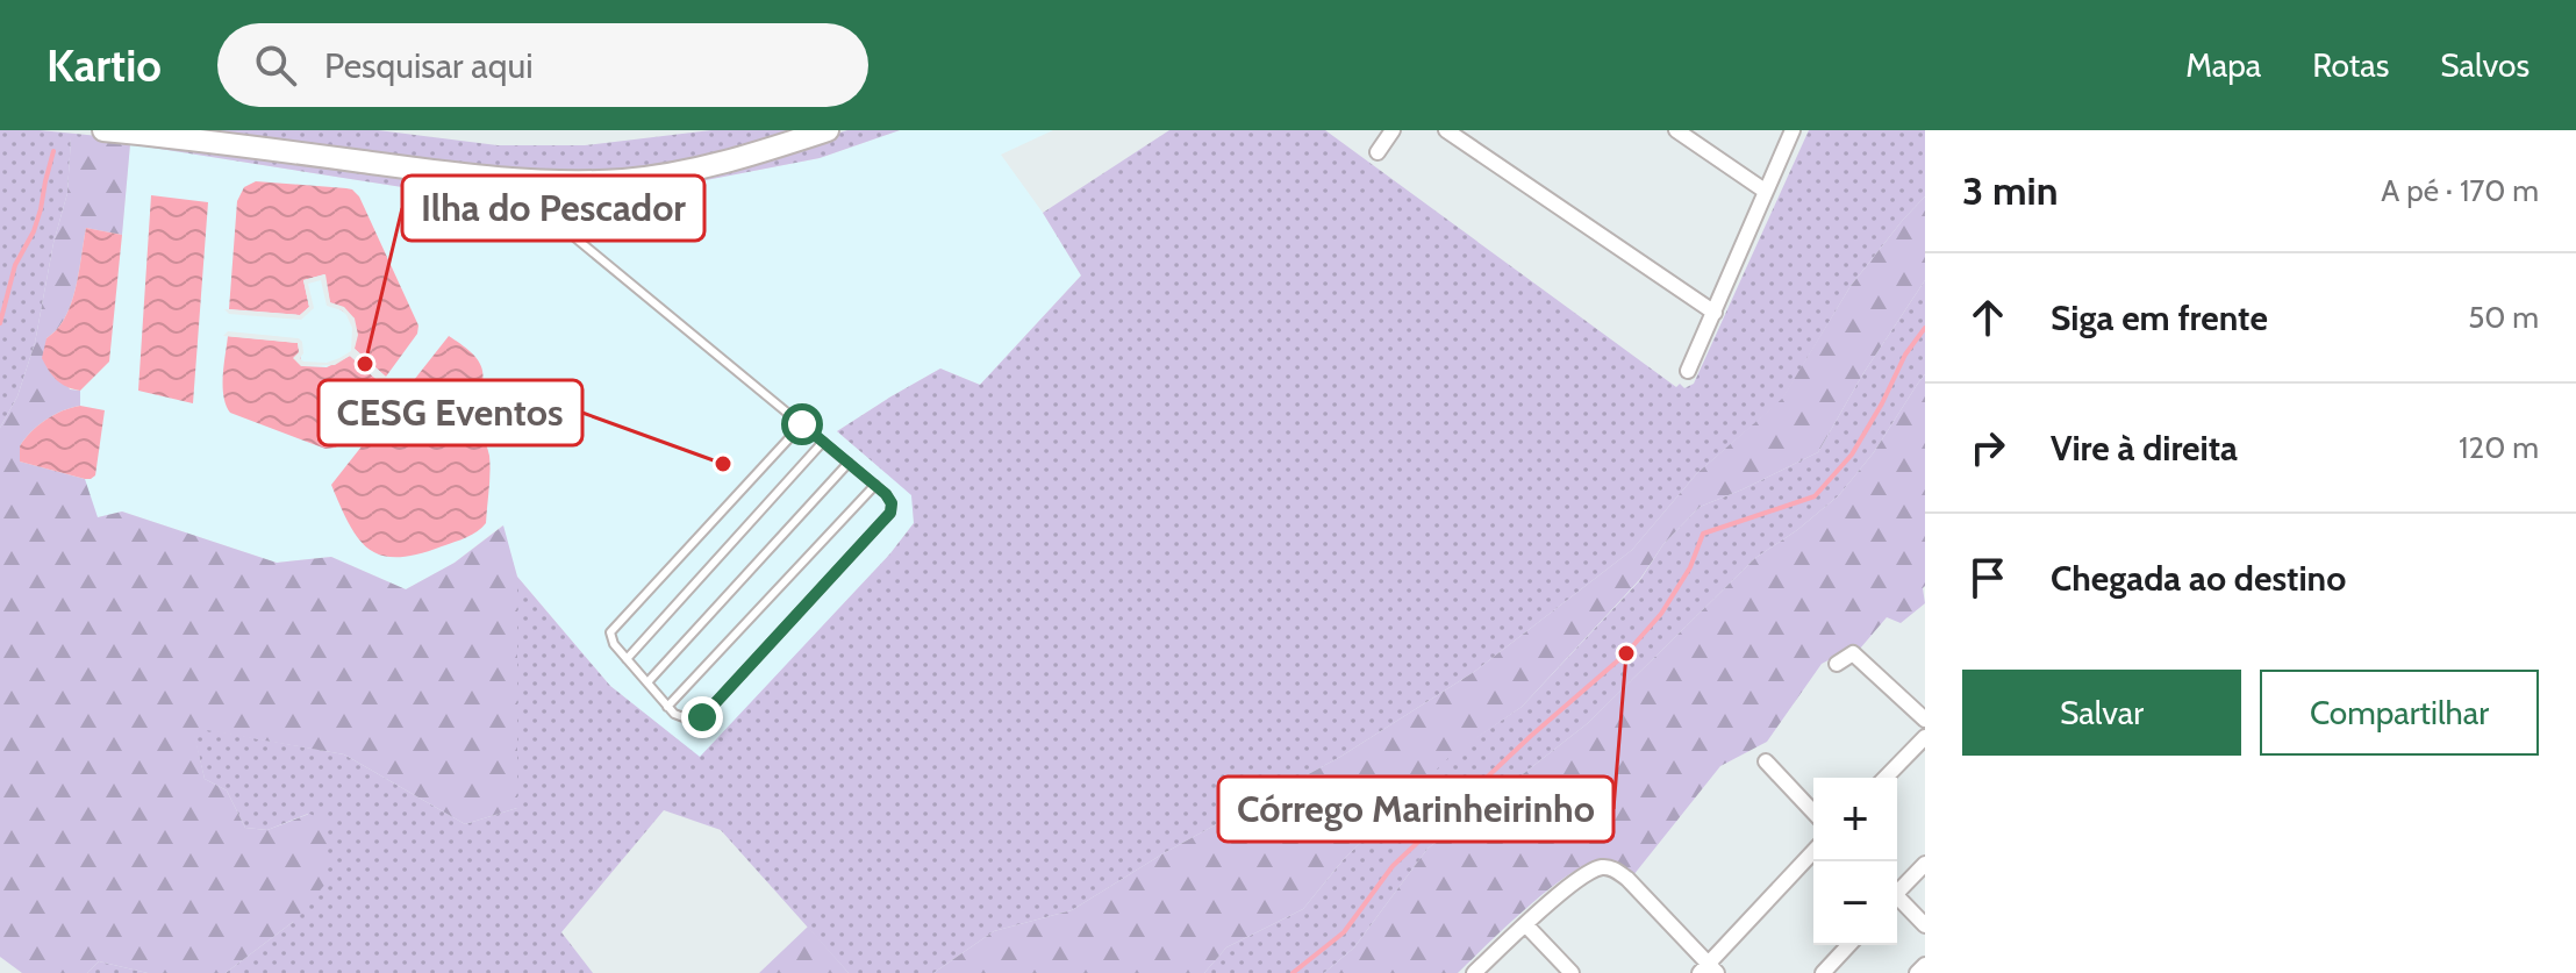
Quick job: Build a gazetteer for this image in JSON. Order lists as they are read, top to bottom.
{
  "places": ["Ilha do Pescador", "CESG Eventos", "Córrego Marinheirinho"],
  "page": {
    "header": "Kartio",
    "search": "Pesquisar aqui",
    "nav": ["Mapa", "Rotas", "Salvos"],
    "heading": ["3 min", "A pé · 170 m"],
    "list": [
      ["Siga em frente", "50 m"],
      ["Vire à direita", "120 m"],
      "Chegada ao destino"
    ],
    "buttons": ["Salvar", "Compartilhar"],
    "map_buttons": ["+", "−"]
  }
}
